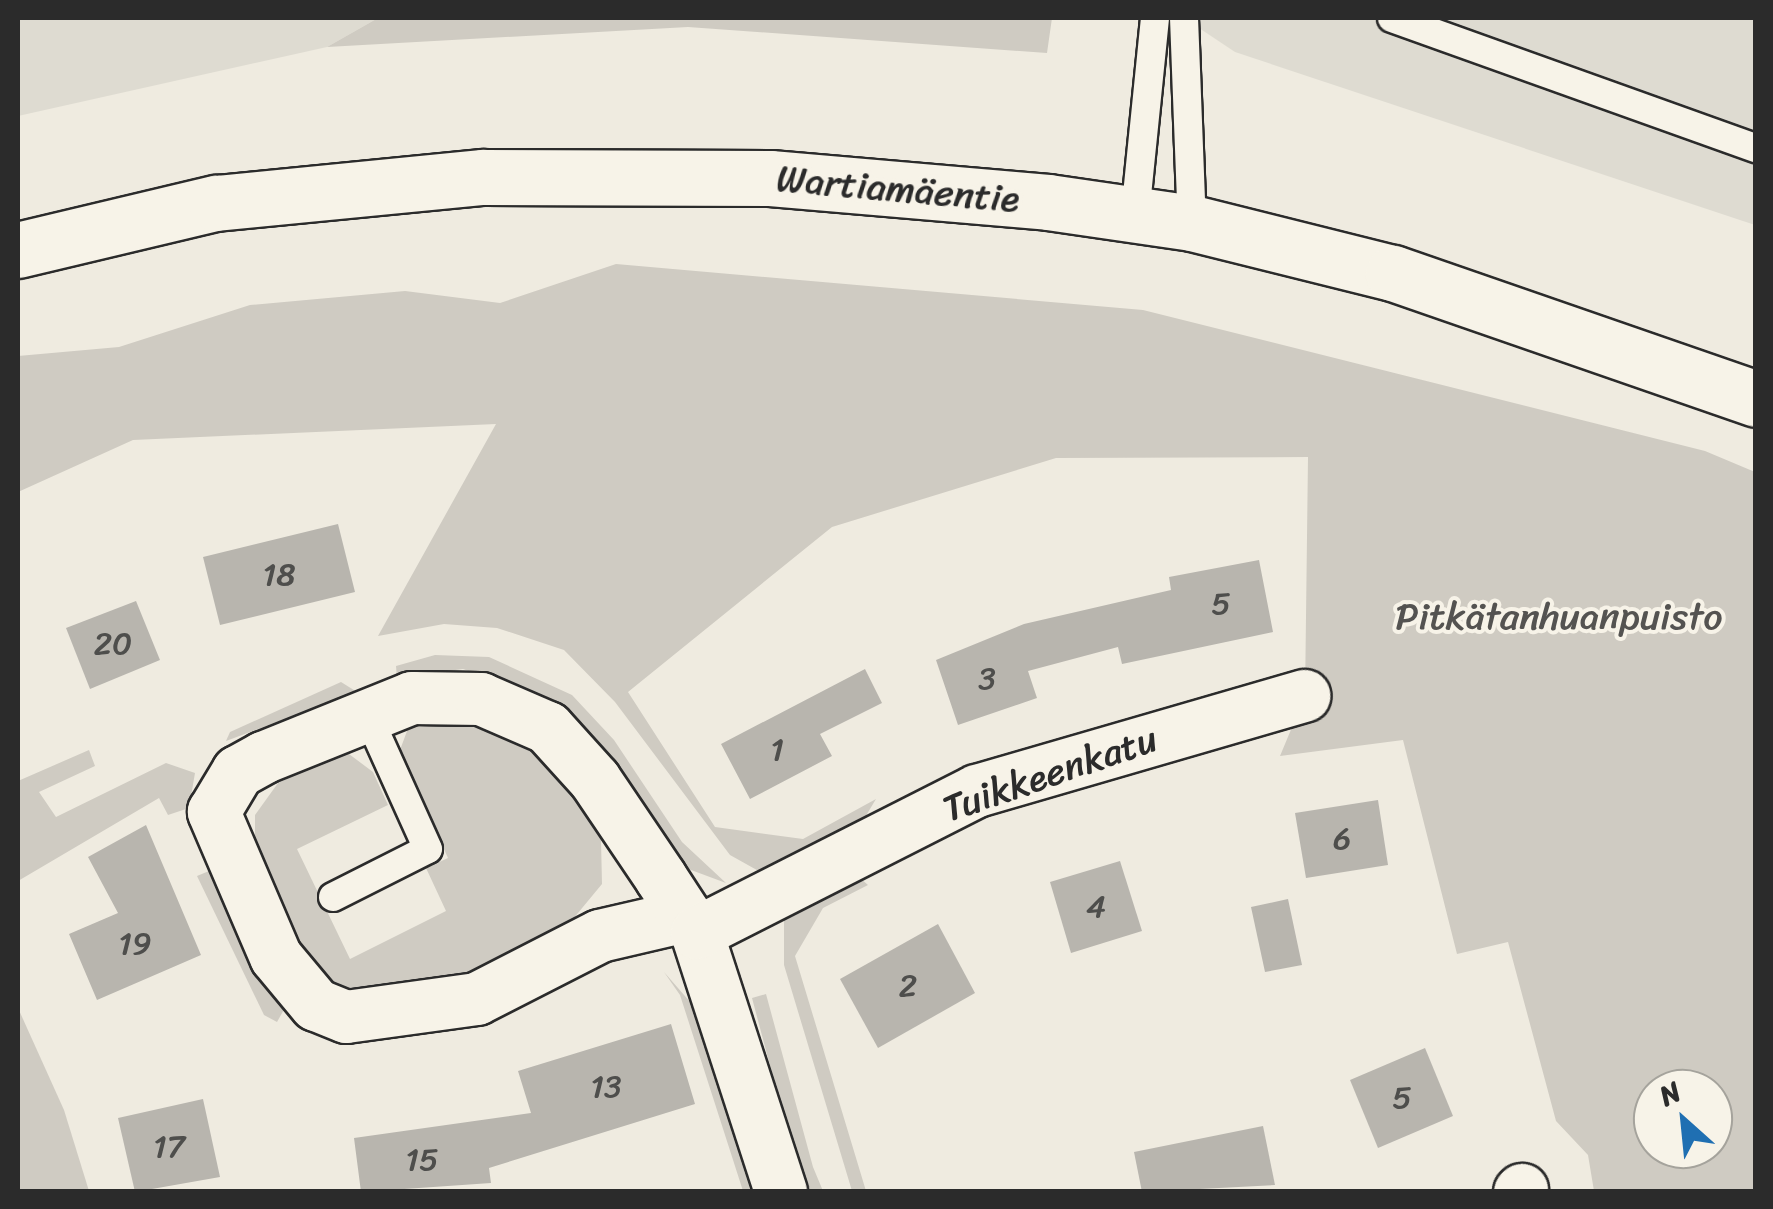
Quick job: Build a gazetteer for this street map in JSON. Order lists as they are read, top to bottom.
{
  "streets": {
    "main road": ["Wartiamäentie"],
    "street": ["Tuikkeenkatu"]
  },
  "parks": ["Pitkätanhuanpuisto"],
  "house_numbers": [
    "18",
    "5",
    "20",
    "3",
    "1",
    "6",
    "4",
    "19",
    "2",
    "13",
    "5",
    "17",
    "15"
  ],
  "north": "top left"
}
